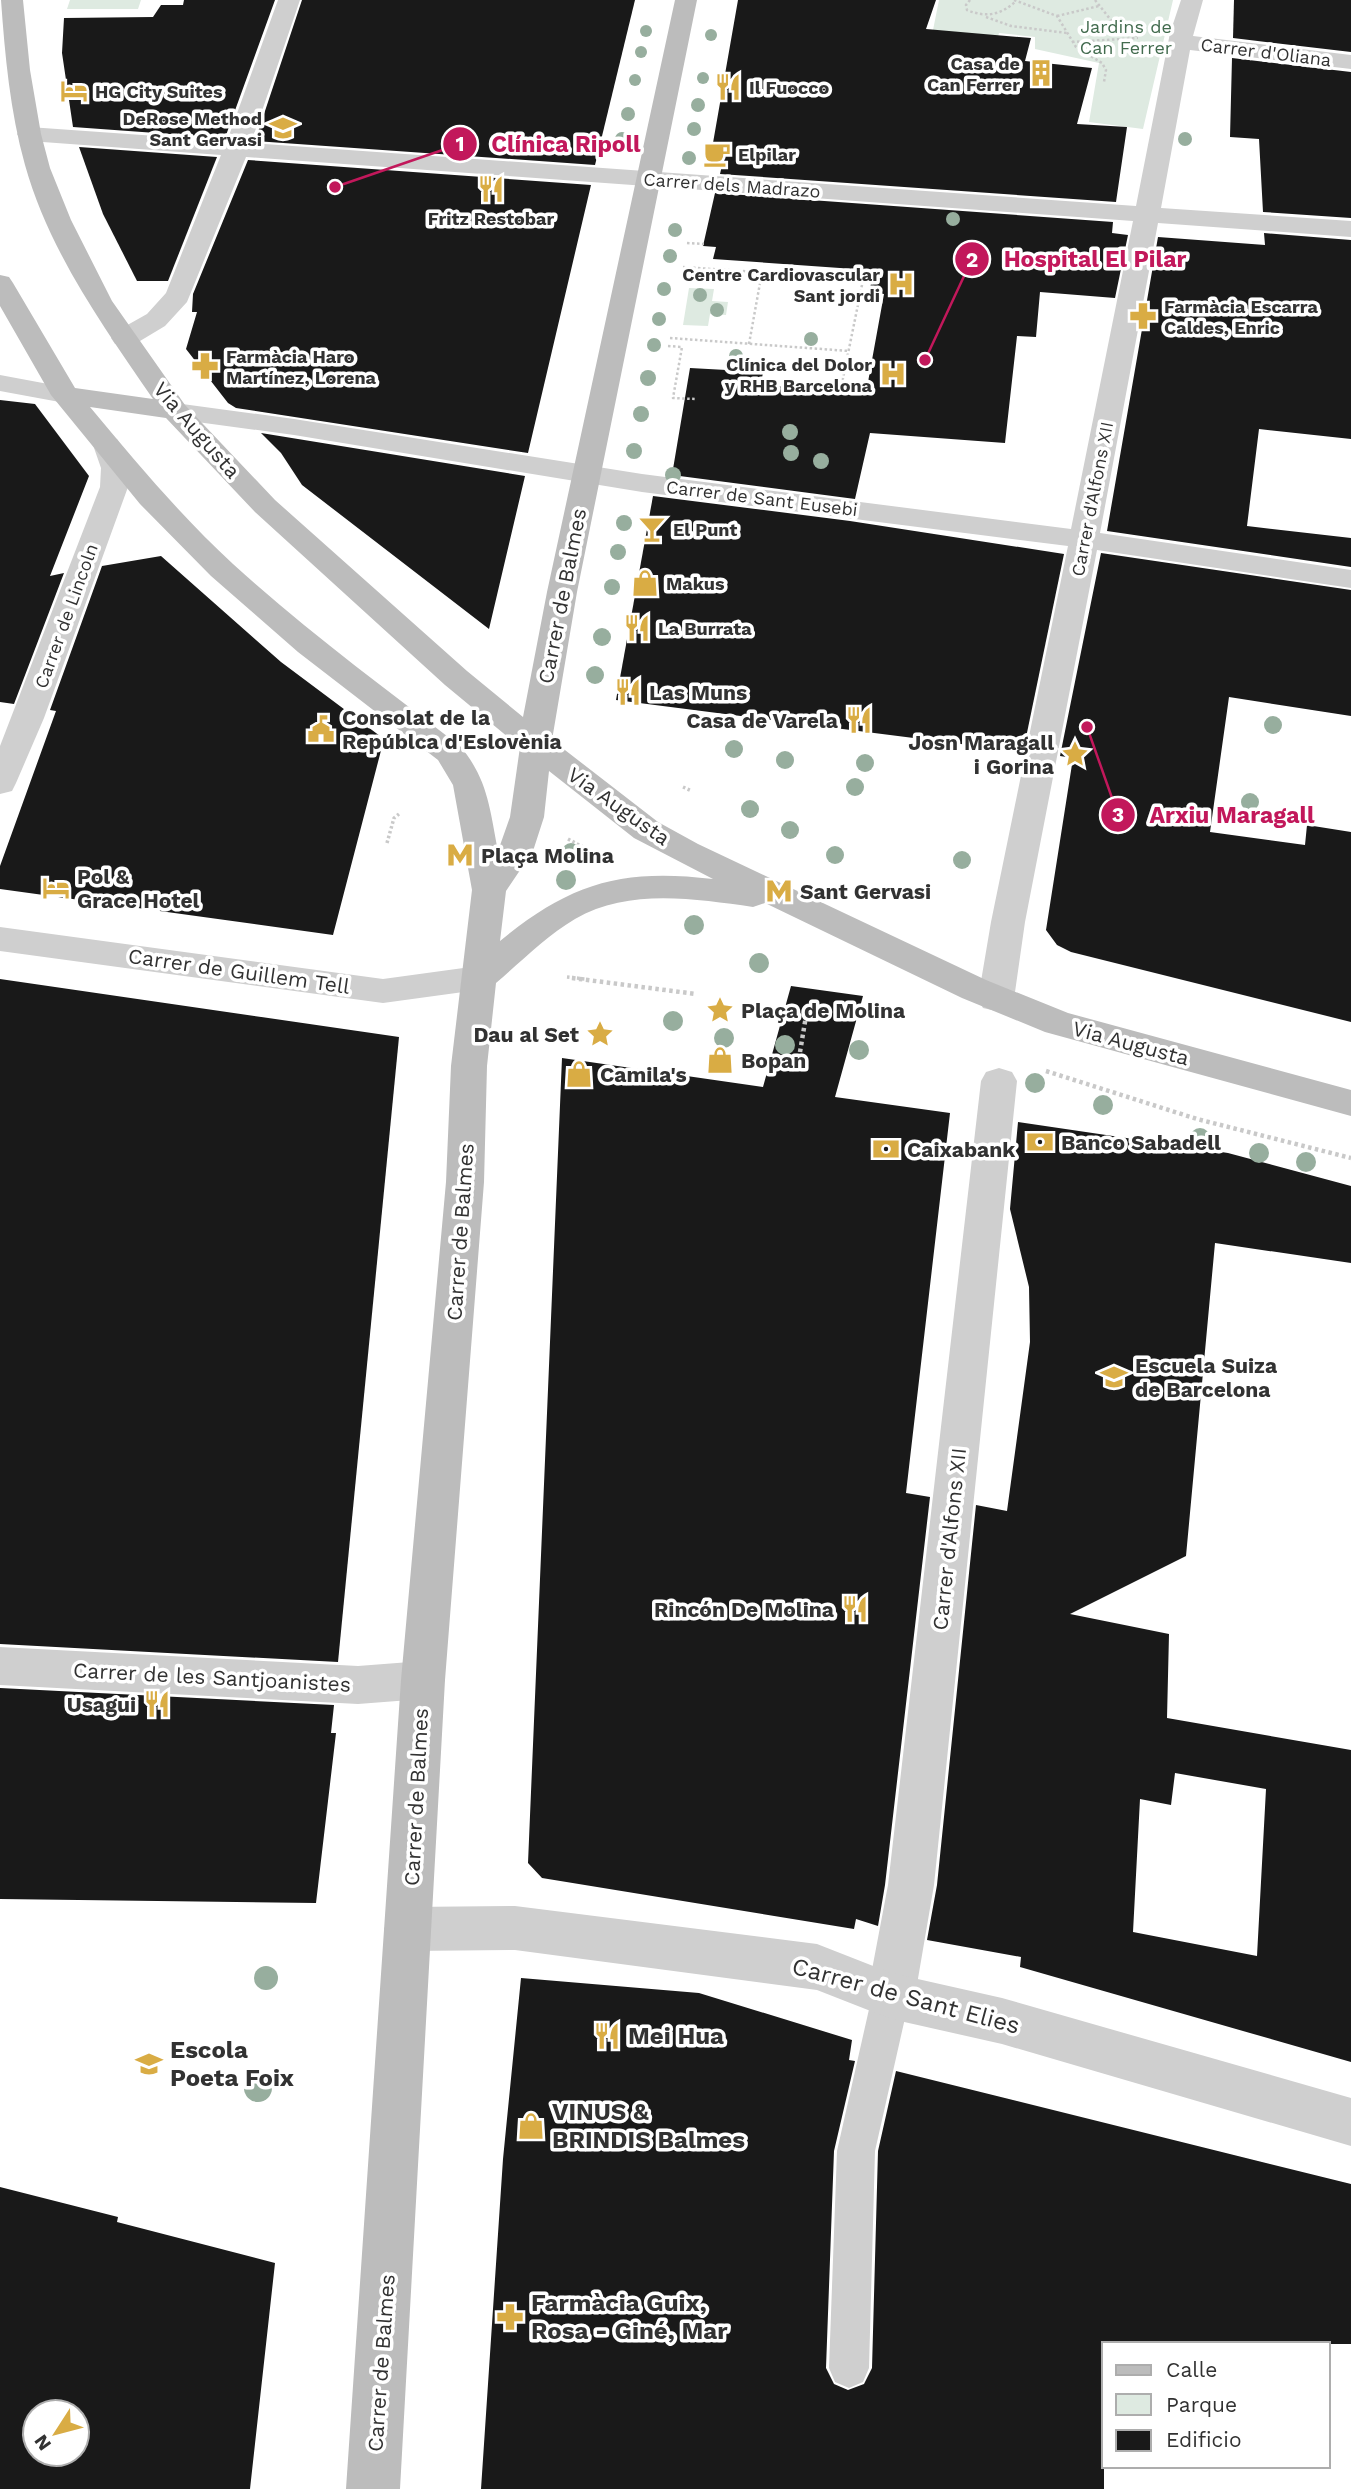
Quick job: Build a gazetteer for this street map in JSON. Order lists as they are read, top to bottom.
{
  "streets": {
    "main road": ["Via Augusta", "Carrer de Balmes"],
    "street": [
      "Carrer d'Oliana",
      "Carrer dels Madrazo",
      "Carrer de Sant Eusebi",
      "Carrer d'Alfons XII",
      "Carrer de Lincoln",
      "Carrer de Guillem Tell",
      "Carrer de les Santjoanistes",
      "Carrer de Sant Elies"
    ]
  },
  "crossings": [
    ["Carrer d'Oliana", "Carrer d'Alfons XII"],
    ["Carrer dels Madrazo", "Via Augusta"],
    ["Carrer dels Madrazo", "Carrer d'Alfons XII"],
    ["Carrer dels Madrazo", "Carrer de Balmes"],
    ["Via Augusta", "Carrer de Sant Eusebi"],
    ["Via Augusta", "Carrer d'Alfons XII"],
    ["Via Augusta", "Carrer de Balmes"],
    ["Carrer de Sant Eusebi", "Carrer d'Alfons XII"],
    ["Carrer de Sant Eusebi", "Carrer de Balmes"],
    ["Carrer d'Alfons XII", "Carrer de Sant Elies"],
    ["Carrer de Balmes", "Carrer de Guillem Tell"],
    ["Carrer de Balmes", "Carrer de les Santjoanistes"],
    ["Carrer de Balmes", "Carrer de Sant Elies"]
  ],
  "parks": ["Jardins de Can Ferrer"],
  "places": {
    "building": ["Casa de Can Ferrer"],
    "restaurant": [
      "Il Fuocco",
      "Fritz Restobar",
      "La Burrata",
      "Las Muns",
      "Casa de Varela",
      "Rincón De Molina",
      "Usagui",
      "Mei Hua"
    ],
    "hotel": ["HG City Suites", "Pol & Grace Hotel"],
    "school or university": ["DeRose Method Sant Gervasi", "Escuela Suiza de Barcelona", "Escola Poeta Foix"],
    "cafe": ["Elpilar"],
    "other": ["Clínica Ripoll", "Hospital El Pilar", "Arxiu Maragall"],
    "hospital": ["Centre Cardiovascular Sant jordi", "Clínica del Dolor y RHB Barcelona"],
    "pharmacy": ["Farmàcia Escarra Caldes, Enric", "Farmàcia Haro Martínez, Lorena", "Farmàcia Guix, Rosa - Giné, Mar"],
    "bar": ["El Punt"],
    "shop": [
      "Makus",
      "Bopan",
      "Camila's",
      "VINUS & BRINDIS Balmes"
    ],
    "public building": ["Consolat de la Repúblca d'Eslovènia"],
    "place": ["Josn Maragall i Gorina", "Plaça de Molina", "Dau al Set"],
    "metro station": ["Plaça Molina", "Sant Gervasi"],
    "bank": ["Banco Sabadell", "Caixabank"]
  },
  "legend": ["Calle", "Parque", "Edificio"],
  "north": "bottom left"
}
